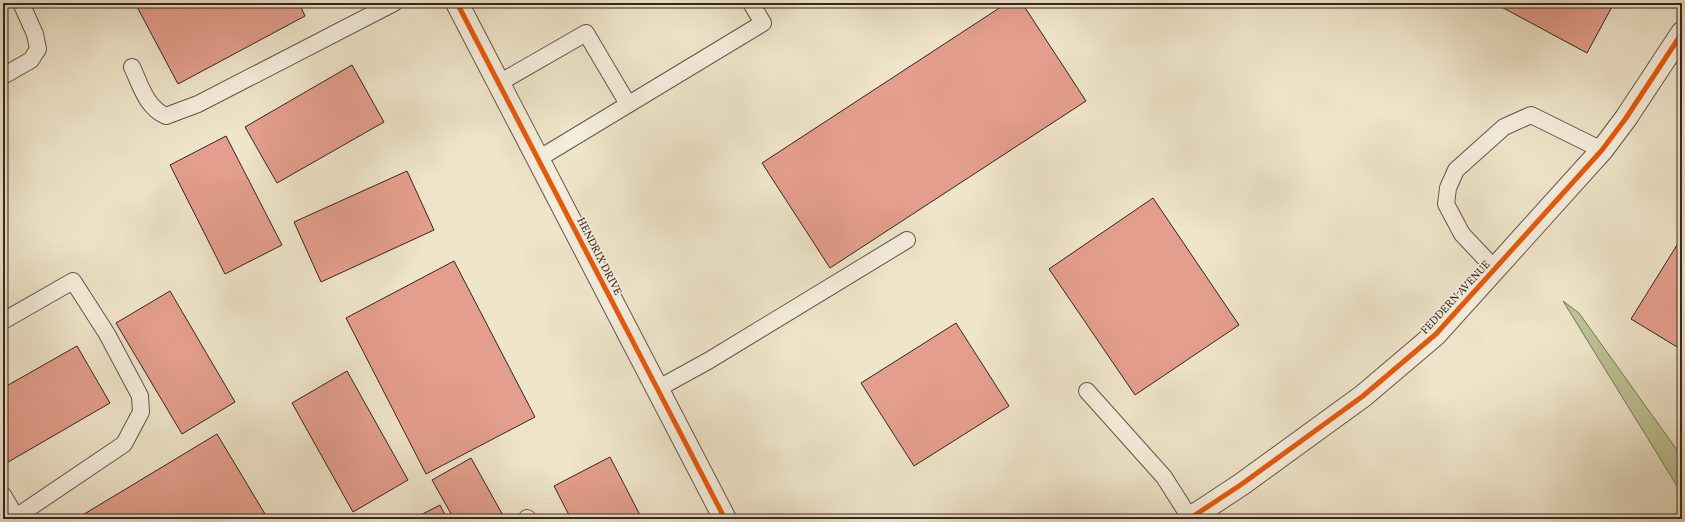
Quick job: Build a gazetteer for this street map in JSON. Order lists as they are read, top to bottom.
{
  "streets": {
    "street": ["HENDRIX DRIVE", "FEDDERN AVENUE"]
  }
}
